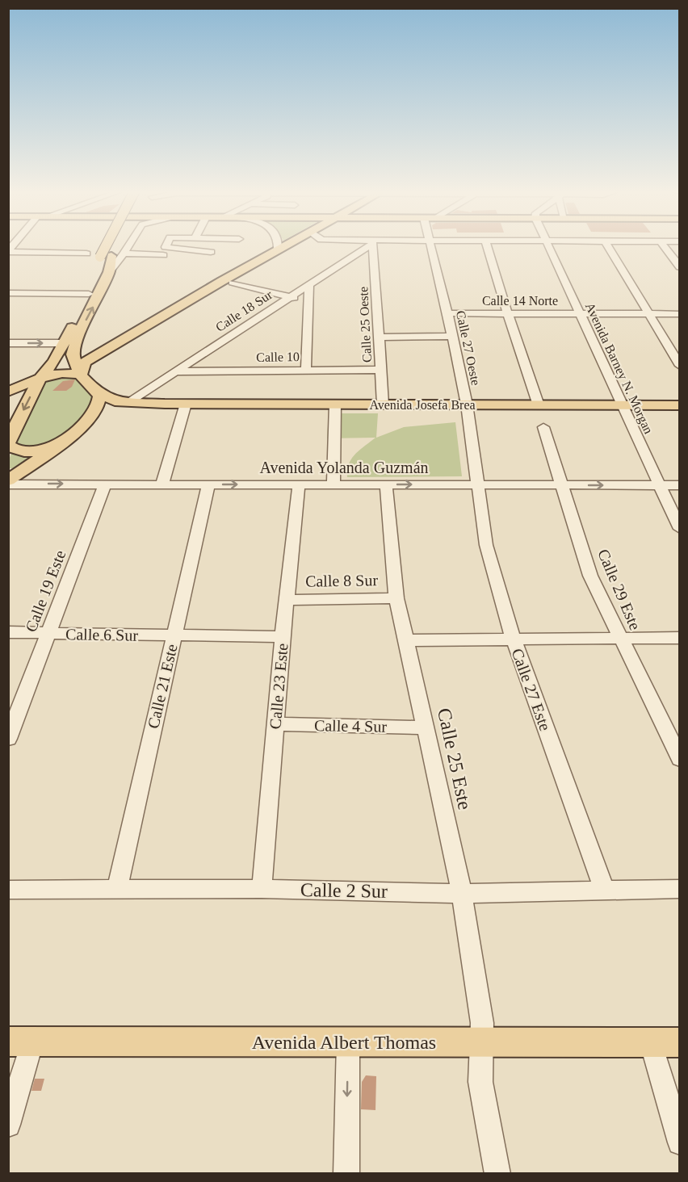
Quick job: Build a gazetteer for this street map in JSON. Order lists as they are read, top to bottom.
{
  "streets": {
    "main road": ["Avenida Josefa Brea", "Avenida Albert Thomas"],
    "street": [
      "Calle 14 Norte",
      "Calle 18 Sur",
      "Calle 25 Oeste",
      "Calle 27 Oeste",
      "Calle 10",
      "Avenida Barney N. Morgan",
      "Avenida Yolanda Guzmán",
      "Calle 8 Sur",
      "Calle 29 Este",
      "Calle 19 Este",
      "Calle 6 Sur",
      "Calle 21 Este",
      "Calle 23 Este",
      "Calle 27 Este",
      "Calle 4 Sur",
      "Calle 25 Este",
      "Calle 2 Sur"
    ]
  },
  "crossings": [
    ["Calle 14 Norte", "Calle 27 Oeste"],
    ["Calle 14 Norte", "Avenida Barney N. Morgan"],
    ["Calle 18 Sur", "Calle 10"],
    ["Calle 18 Sur", "Avenida Josefa Brea"],
    ["Calle 25 Oeste", "Calle 10"],
    ["Calle 25 Oeste", "Avenida Josefa Brea"],
    ["Calle 27 Oeste", "Avenida Josefa Brea"],
    ["Calle 27 Oeste", "Avenida Yolanda Guzmán"],
    ["Calle 27 Oeste", "Calle 27 Este"],
    ["Avenida Barney N. Morgan", "Avenida Josefa Brea"],
    ["Avenida Barney N. Morgan", "Avenida Yolanda Guzmán"],
    ["Avenida Yolanda Guzmán", "Calle 29 Este"],
    ["Avenida Yolanda Guzmán", "Calle 19 Este"],
    ["Avenida Yolanda Guzmán", "Calle 21 Este"],
    ["Avenida Yolanda Guzmán", "Calle 23 Este"],
    ["Avenida Yolanda Guzmán", "Calle 27 Este"],
    ["Avenida Yolanda Guzmán", "Calle 25 Este"],
    ["Calle 8 Sur", "Calle 23 Este"],
    ["Calle 8 Sur", "Calle 25 Este"],
    ["Calle 19 Este", "Calle 6 Sur"],
    ["Calle 6 Sur", "Calle 21 Este"],
    ["Calle 6 Sur", "Calle 23 Este"],
    ["Calle 21 Este", "Calle 2 Sur"],
    ["Calle 23 Este", "Calle 4 Sur"],
    ["Calle 23 Este", "Calle 2 Sur"],
    ["Calle 27 Este", "Calle 2 Sur"],
    ["Calle 4 Sur", "Calle 25 Este"],
    ["Calle 25 Este", "Calle 2 Sur"],
    ["Calle 25 Este", "Avenida Albert Thomas"]
  ],
  "one_way": ["Avenida Yolanda Guzmán"]
}
